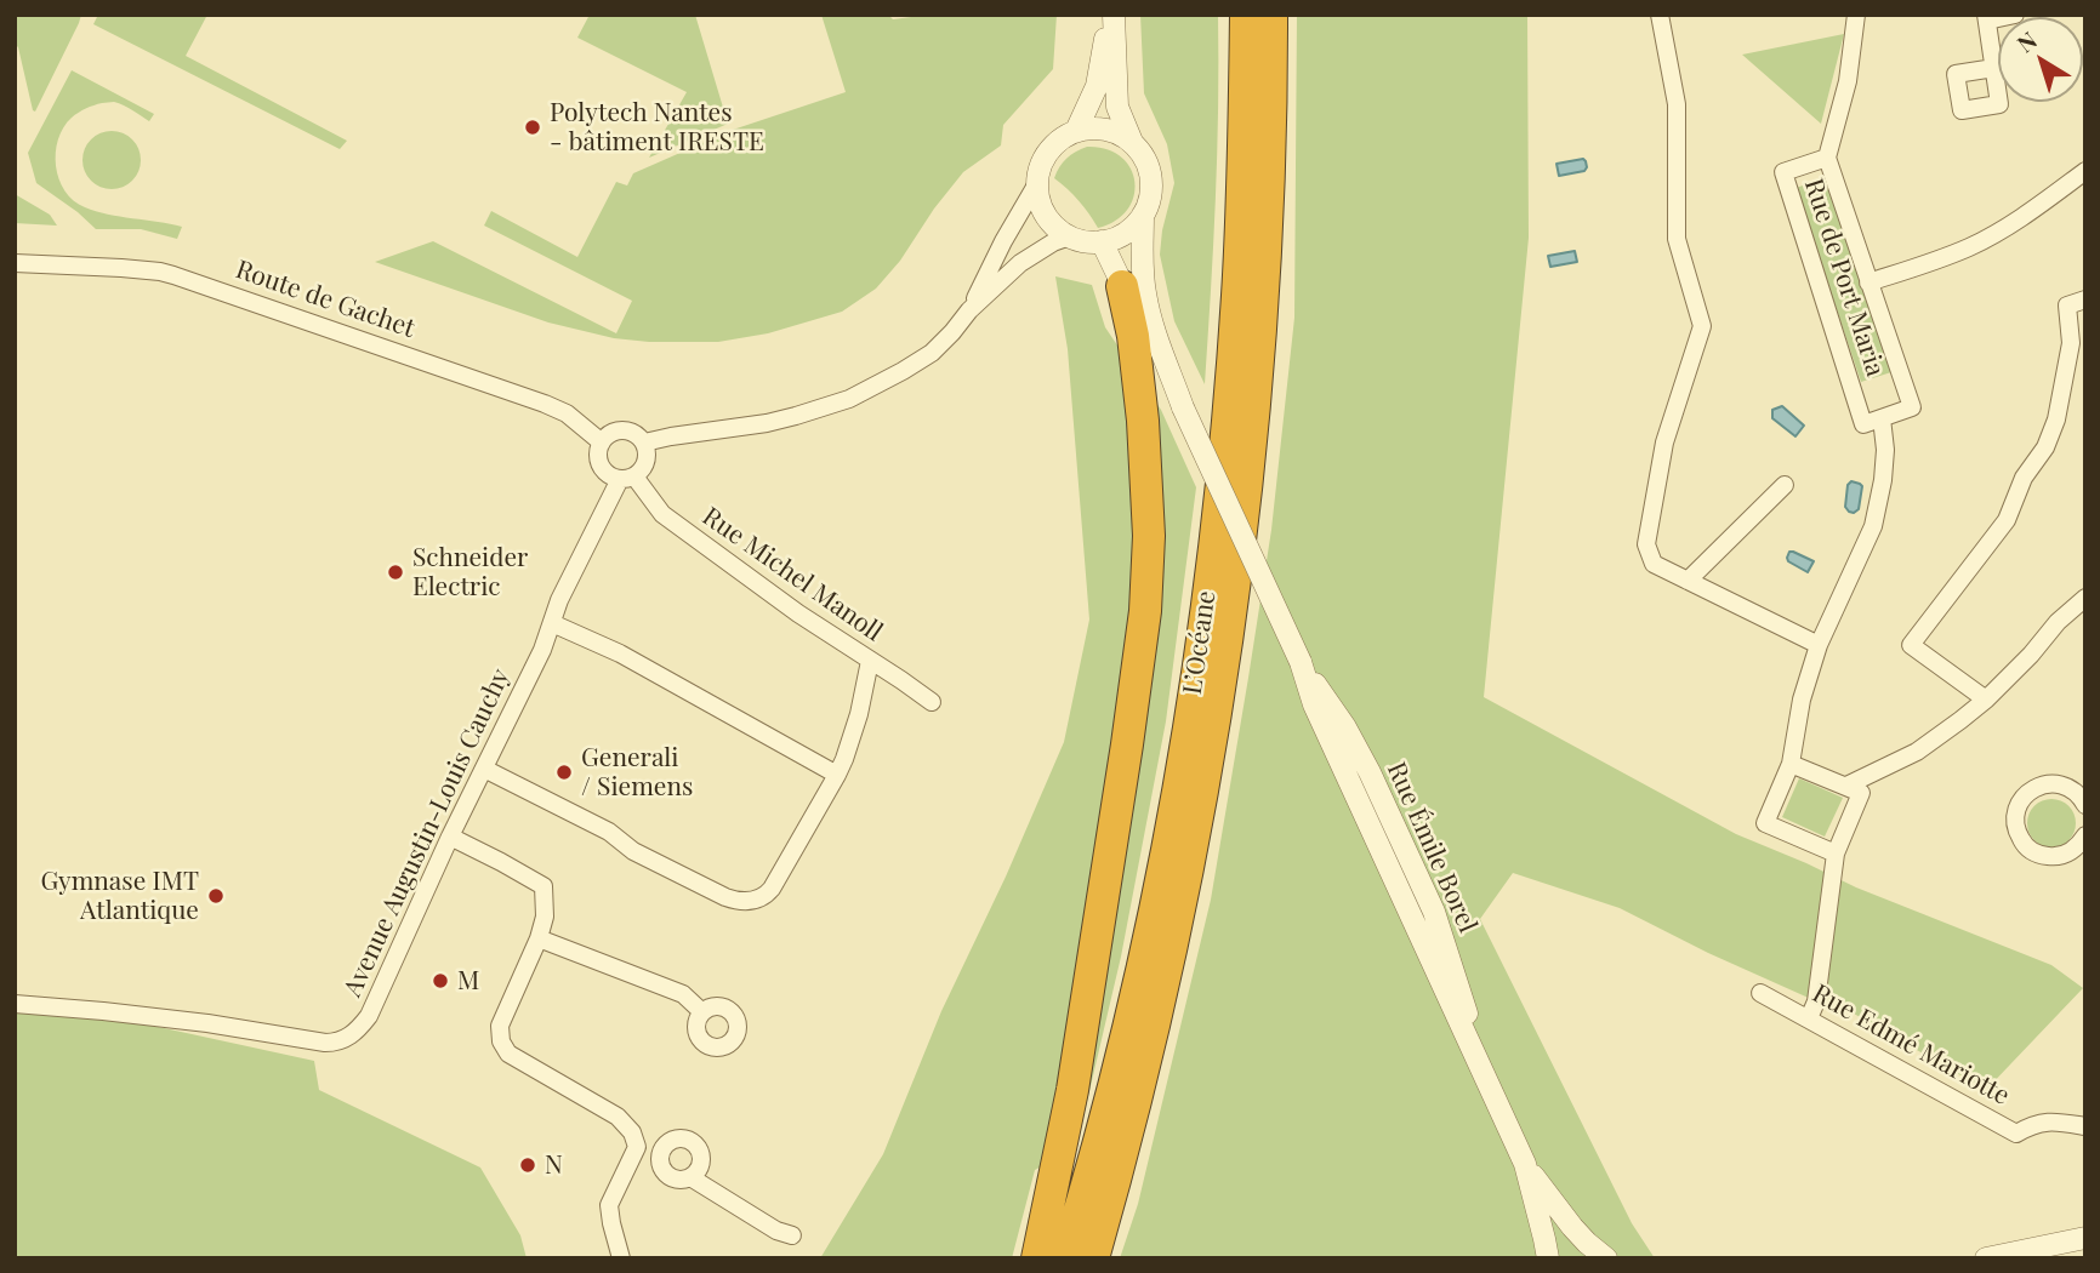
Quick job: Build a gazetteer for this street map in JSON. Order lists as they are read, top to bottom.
{
  "streets": {
    "highway": ["L’Océane"],
    "street": [
      "Rue de Port Maria",
      "Route de Gachet",
      "Rue Michel Manoll",
      "Avenue Augustin-Louis Cauchy",
      "Rue Émile Borel",
      "Rue Edmé Mariotte"
    ]
  },
  "crossings": [
    ["Route de Gachet", "Rue Michel Manoll"],
    ["Route de Gachet", "Avenue Augustin-Louis Cauchy"],
    ["Rue Michel Manoll", "Avenue Augustin-Louis Cauchy"]
  ],
  "places": [
    "Polytech Nantes - bâtiment IRESTE",
    "Schneider Electric",
    "Generali / Siemens",
    "Gymnase IMT Atlantique",
    "M",
    "N"
  ],
  "north": "top left"
}
